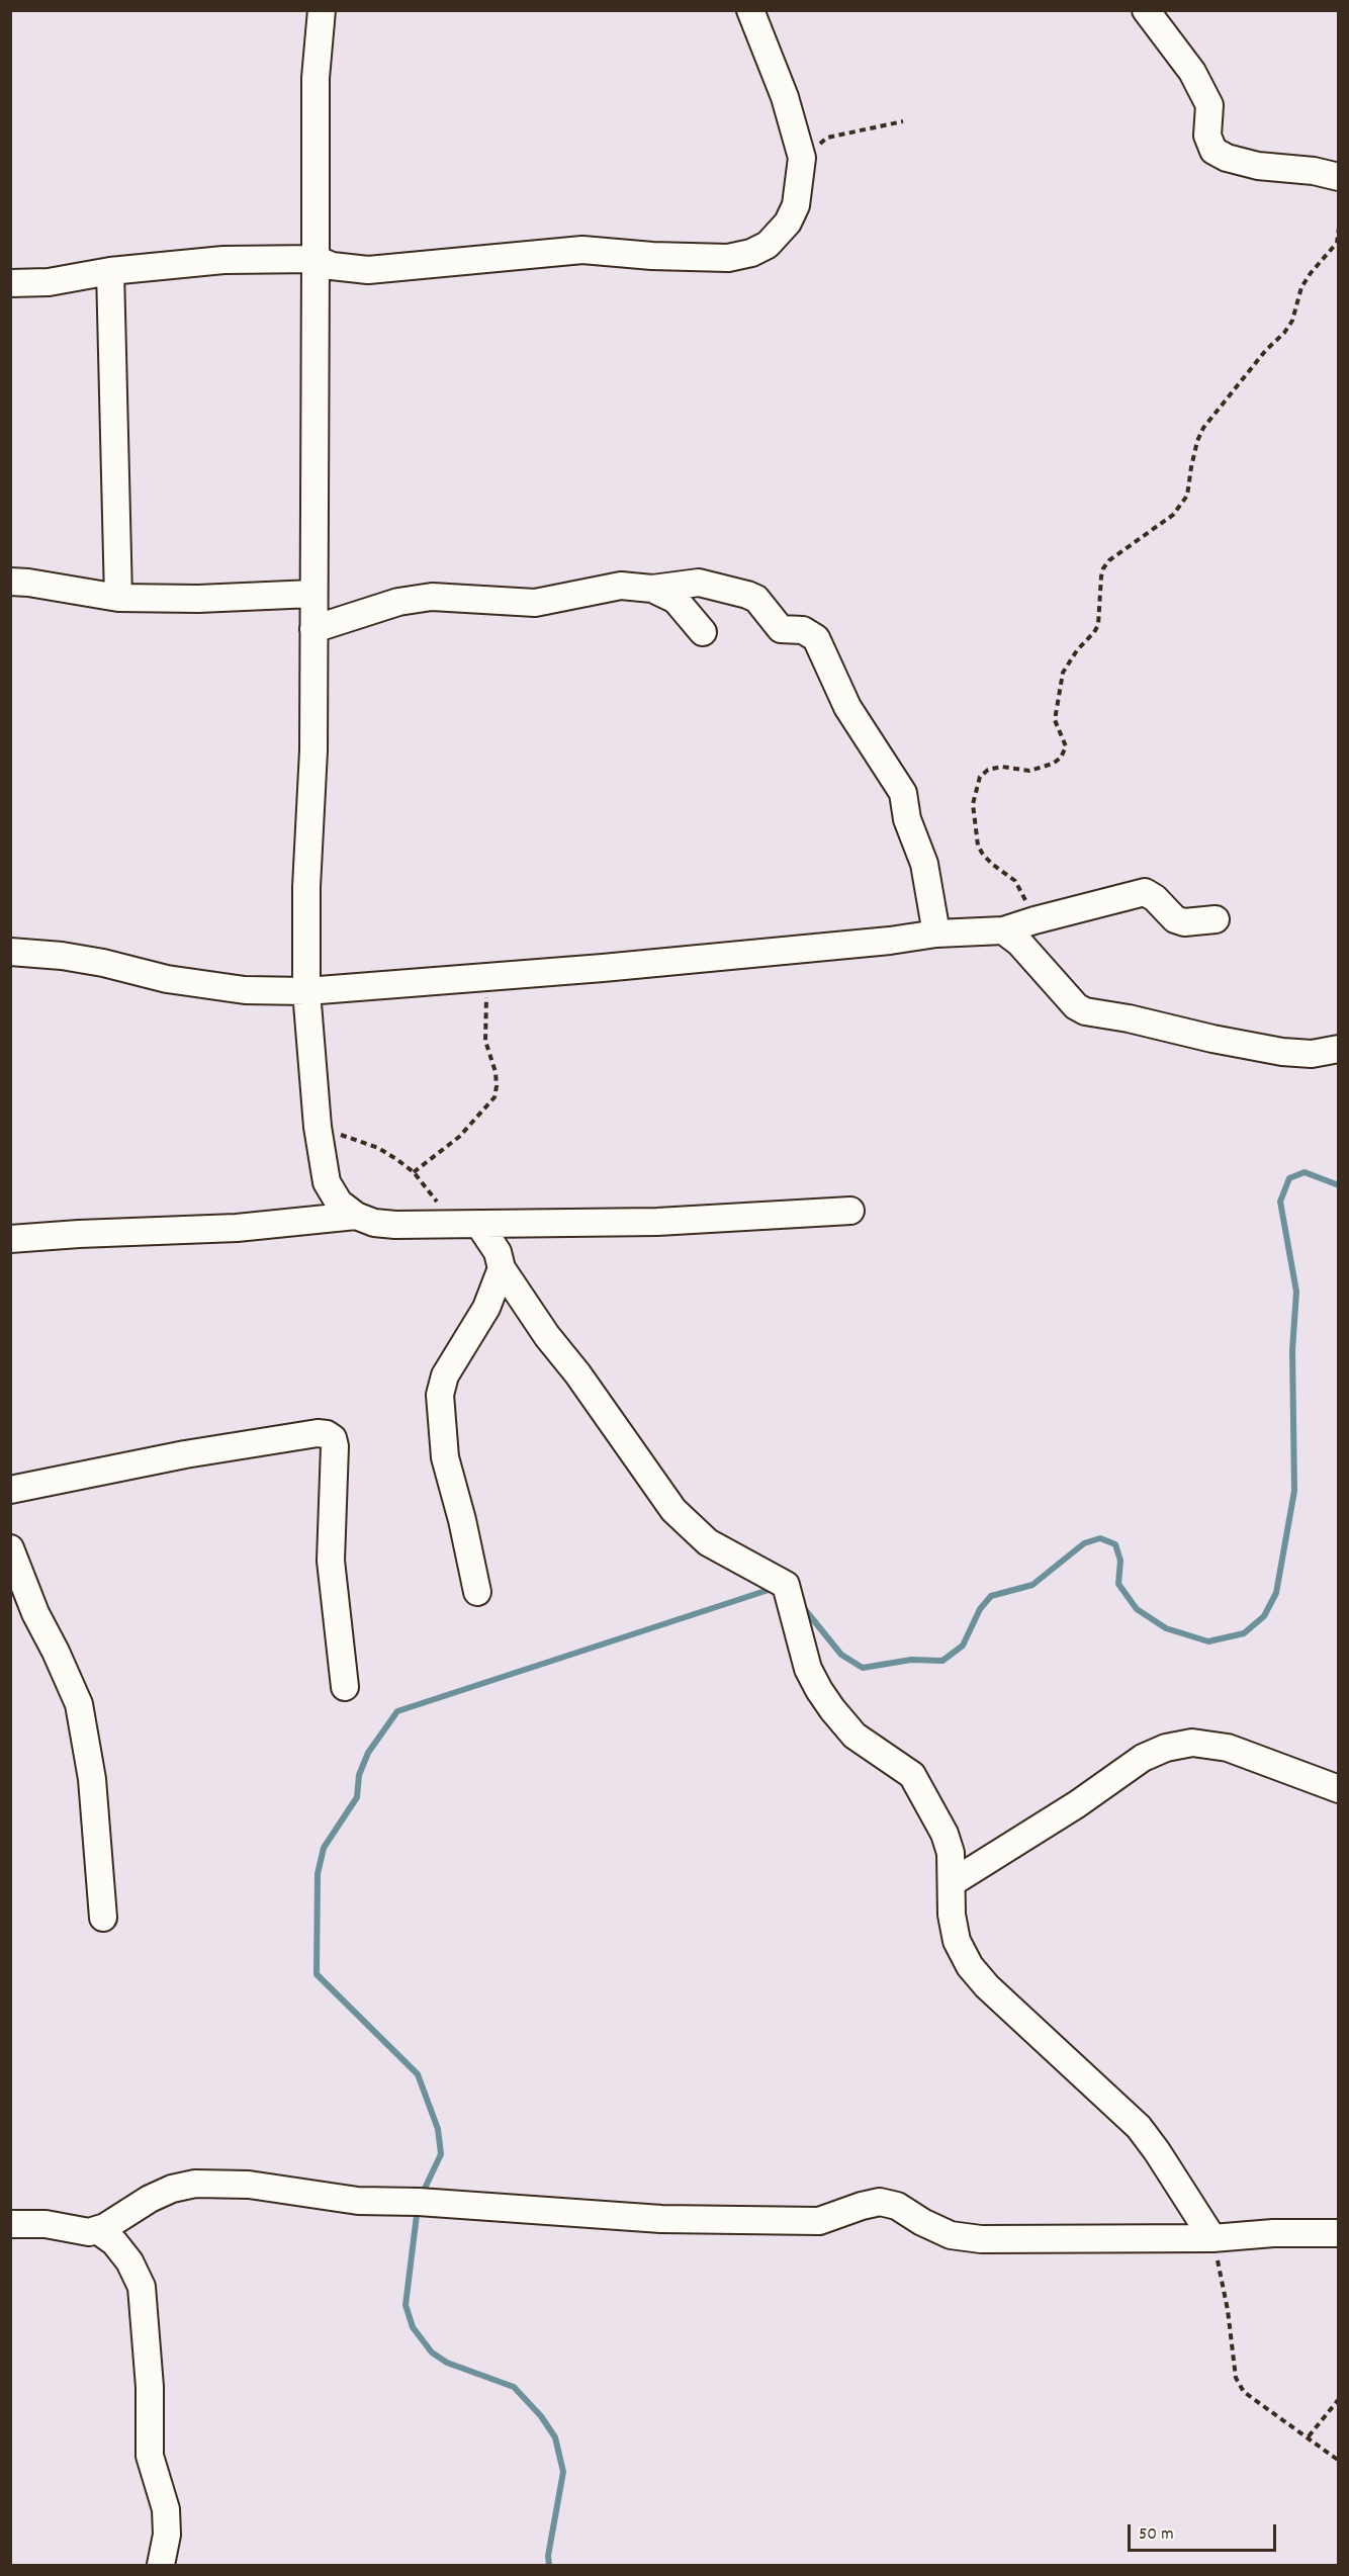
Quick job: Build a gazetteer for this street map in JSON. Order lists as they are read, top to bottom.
{
  "scale_bar": "50 m"
}
